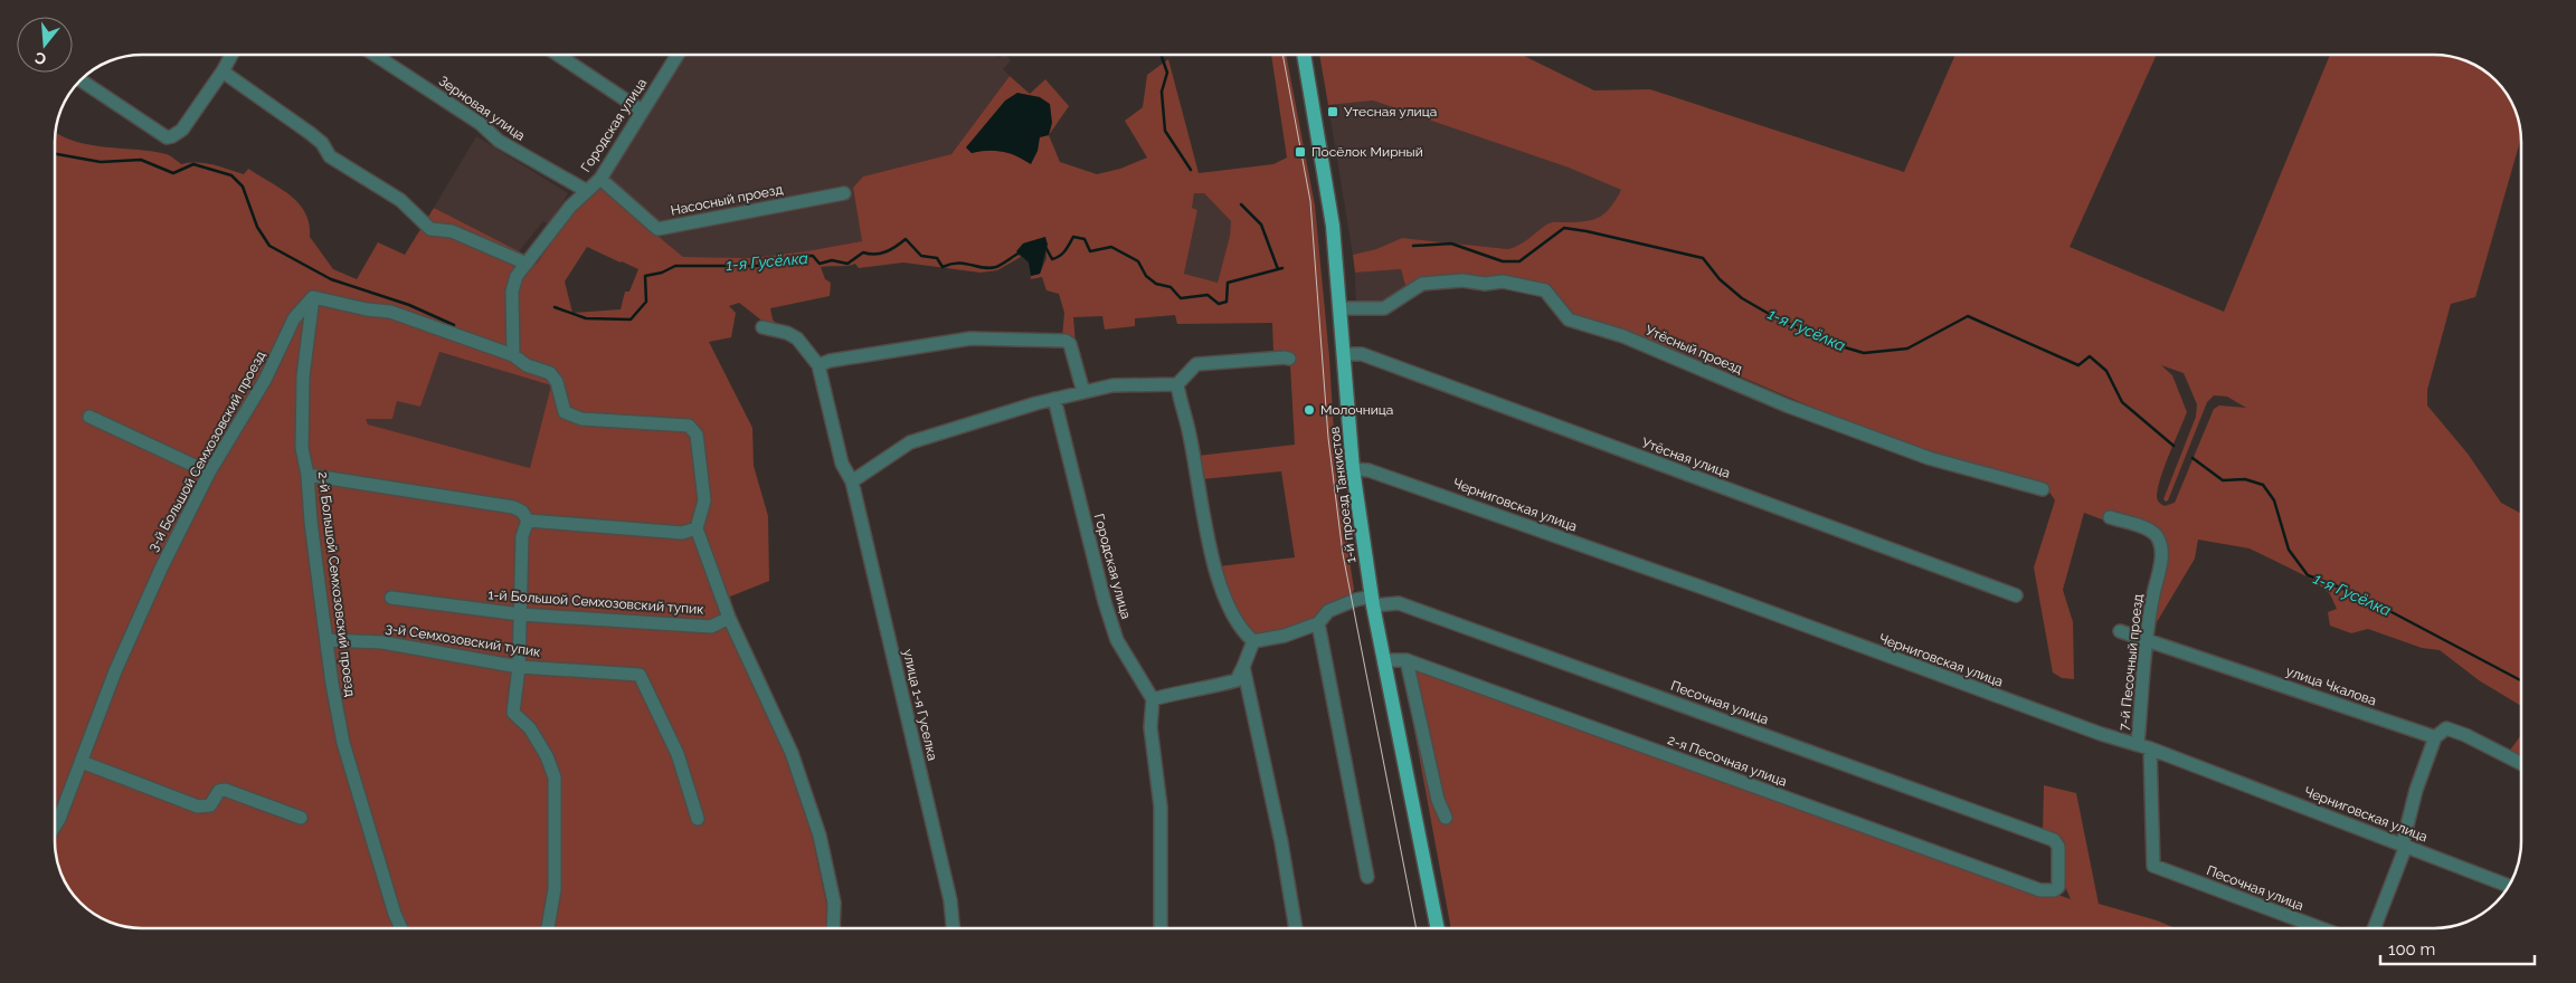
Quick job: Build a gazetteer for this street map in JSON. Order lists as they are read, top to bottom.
{
  "streets": {
    "main road": ["1-й проезд Танкистов"],
    "street": [
      "Зерновая улица",
      "Городская улица",
      "Насосный проезд",
      "Утёсный проезд",
      "3-й Большой Семхозовский проезд",
      "Утёсная улица",
      "Черниговская улица",
      "2-й Большой Семхозовский проезд",
      "1-й Большой Семхозовский тупик",
      "3-й Семхозовский тупик",
      "7-й Песочный проезд",
      "улица Чкалова",
      "Песочная улица",
      "улица 1-я Гуселка",
      "2-я Песочная улица"
    ]
  },
  "crossings": [
    ["Зерновая улица", "Городская улица"],
    ["Городская улица", "Насосный проезд"],
    ["Утёсный проезд", "1-й проезд Танкистов"],
    ["3-й Большой Семхозовский проезд", "2-й Большой Семхозовский проезд"],
    ["Утёсная улица", "1-й проезд Танкистов"],
    ["1-й проезд Танкистов", "Черниговская улица"],
    ["1-й проезд Танкистов", "Песочная улица"],
    ["1-й проезд Танкистов", "2-я Песочная улица"],
    ["Черниговская улица", "7-й Песочный проезд"],
    ["Черниговская улица", "Песочная улица"],
    ["2-й Большой Семхозовский проезд", "3-й Семхозовский тупик"],
    ["7-й Песочный проезд", "улица Чкалова"],
    ["Песочная улица", "2-я Песочная улица"]
  ],
  "water": ["1-я Гусёлка"],
  "places": {
    "transit": ["Утесная улица", "Посёлок Мирный"],
    "other": ["Молочница"]
  },
  "scale_bar": "100 m",
  "north": "bottom"
}
